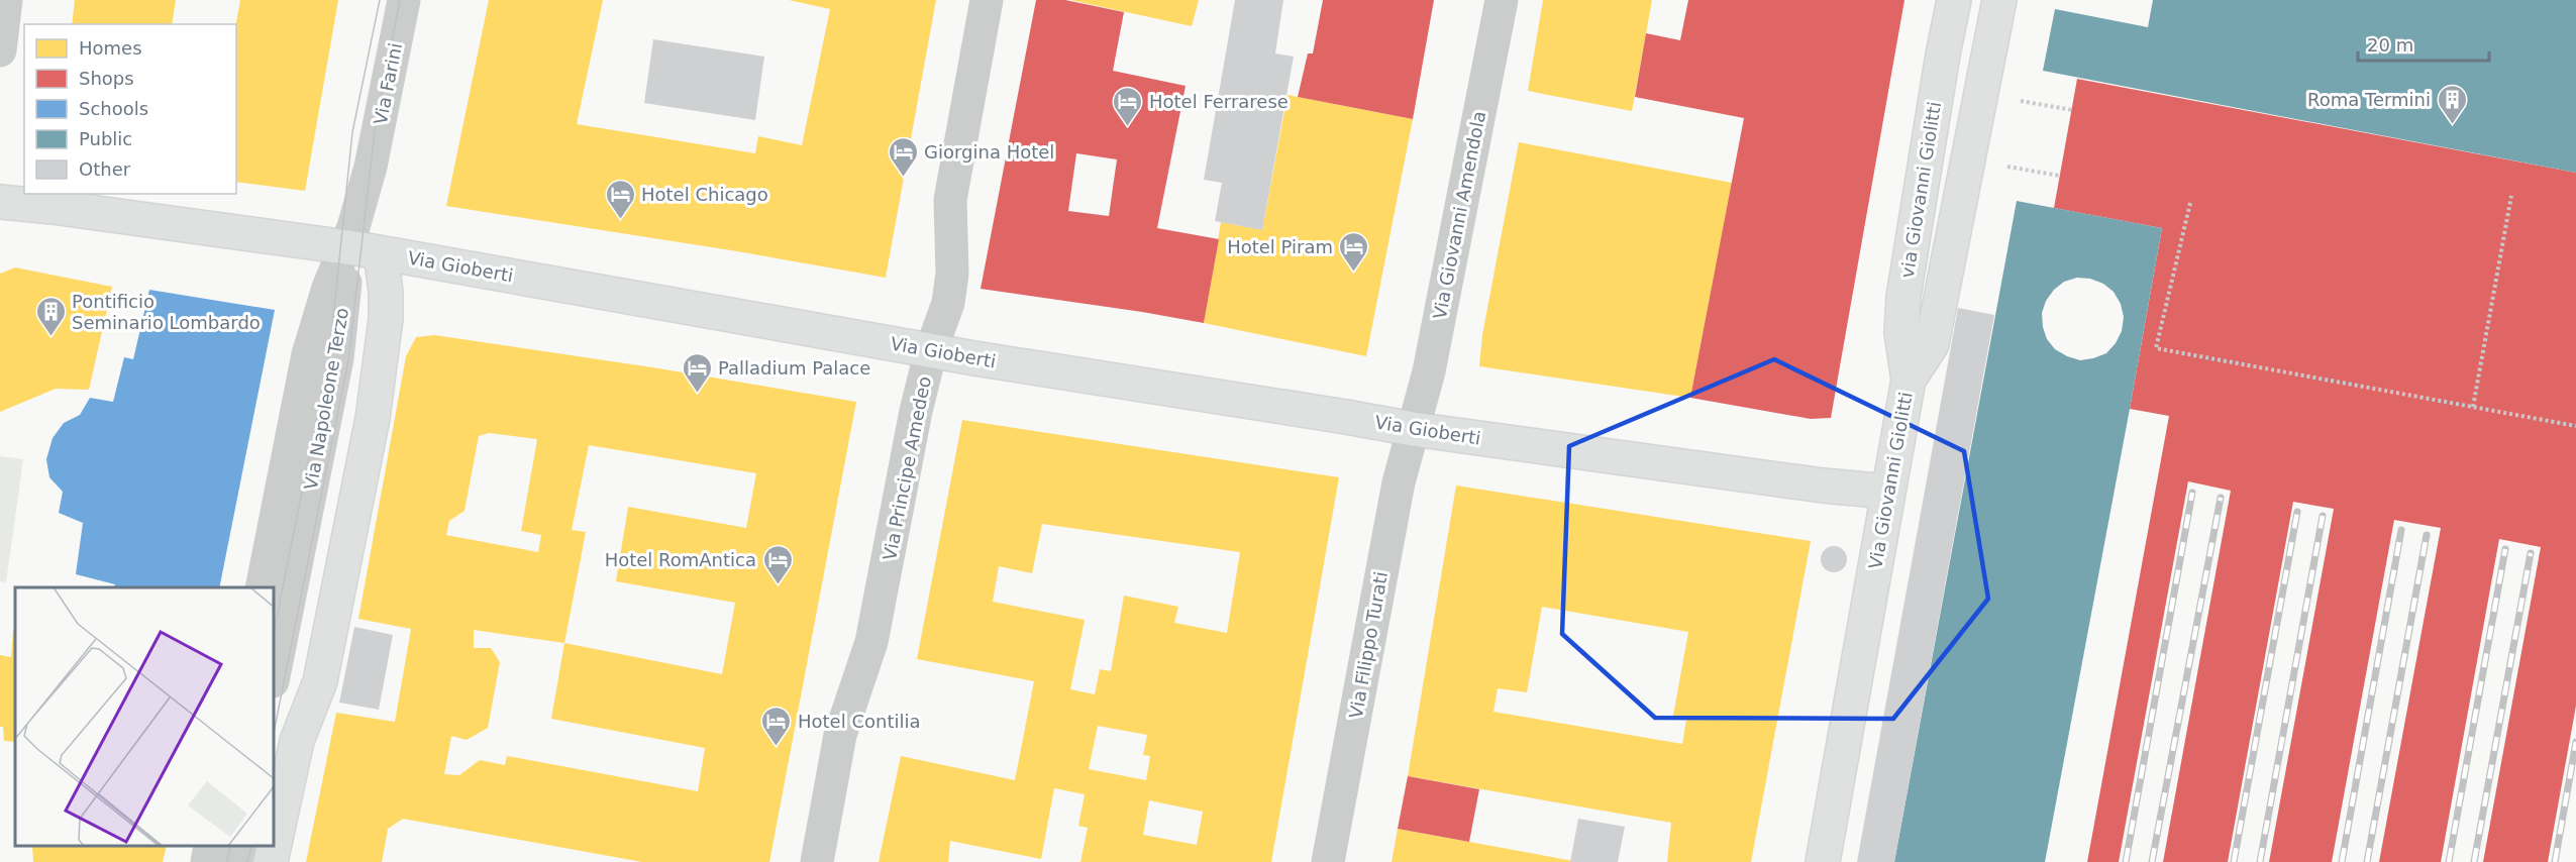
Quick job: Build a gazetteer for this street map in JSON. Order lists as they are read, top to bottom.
{
  "streets": {
    "main road": ["via Giovanni Giolitti", "Via Gioberti", "Via Giovanni Giolitti"],
    "street": [
      "Via Farini",
      "Via Giovanni Amendola",
      "Via Napoleone Terzo",
      "Via Principe Amedeo",
      "Via Filippo Turati"
    ]
  },
  "crossings": [
    ["Via Farini", "Via Gioberti"],
    ["Via Farini", "Via Napoleone Terzo"],
    ["via Giovanni Giolitti", "Via Giovanni Giolitti"],
    ["Via Giovanni Amendola", "Via Gioberti"],
    ["Via Giovanni Amendola", "Via Filippo Turati"],
    ["Via Gioberti", "Via Napoleone Terzo"],
    ["Via Gioberti", "Via Principe Amedeo"],
    ["Via Gioberti", "Via Giovanni Giolitti"],
    ["Via Gioberti", "Via Filippo Turati"]
  ],
  "places": {
    "building": ["Roma Termini", "Pontificio Seminario Lombardo"],
    "hotel": [
      "Hotel Ferrarese",
      "Giorgina Hotel",
      "Hotel Chicago",
      "Hotel Piram",
      "Palladium Palace",
      "Hotel RomAntica",
      "Hotel Contilia"
    ]
  },
  "legend": [
    "Homes",
    "Shops",
    "Schools",
    "Public",
    "Other"
  ],
  "scale_bar": "20 m"
}
